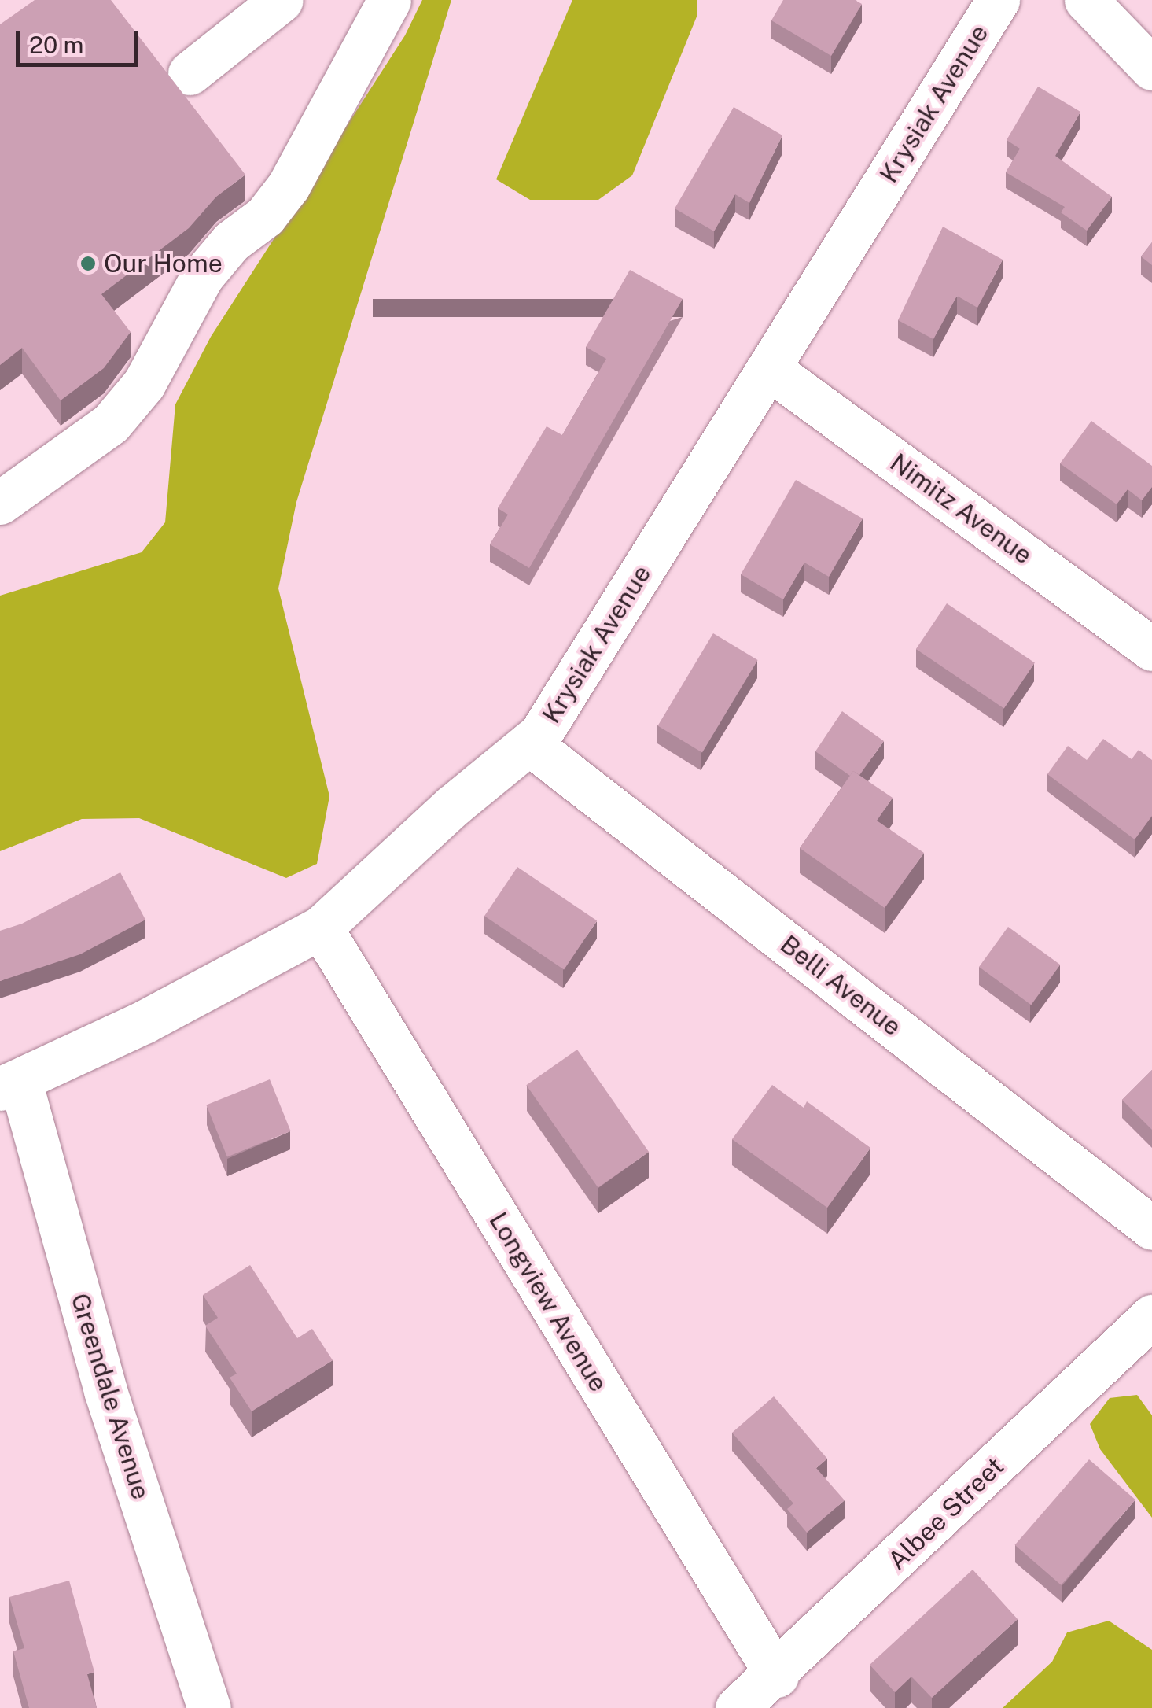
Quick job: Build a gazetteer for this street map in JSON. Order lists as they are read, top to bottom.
{
  "streets": {
    "street": [
      "Krysiak Avenue",
      "Nimitz Avenue",
      "Belli Avenue",
      "Longview Avenue",
      "Greendale Avenue",
      "Albee Street"
    ]
  },
  "crossings": [
    ["Krysiak Avenue", "Nimitz Avenue"],
    ["Krysiak Avenue", "Belli Avenue"],
    ["Krysiak Avenue", "Longview Avenue"],
    ["Krysiak Avenue", "Greendale Avenue"],
    ["Longview Avenue", "Albee Street"]
  ],
  "places": ["Our Home"],
  "scale_bar": "20 m"
}
